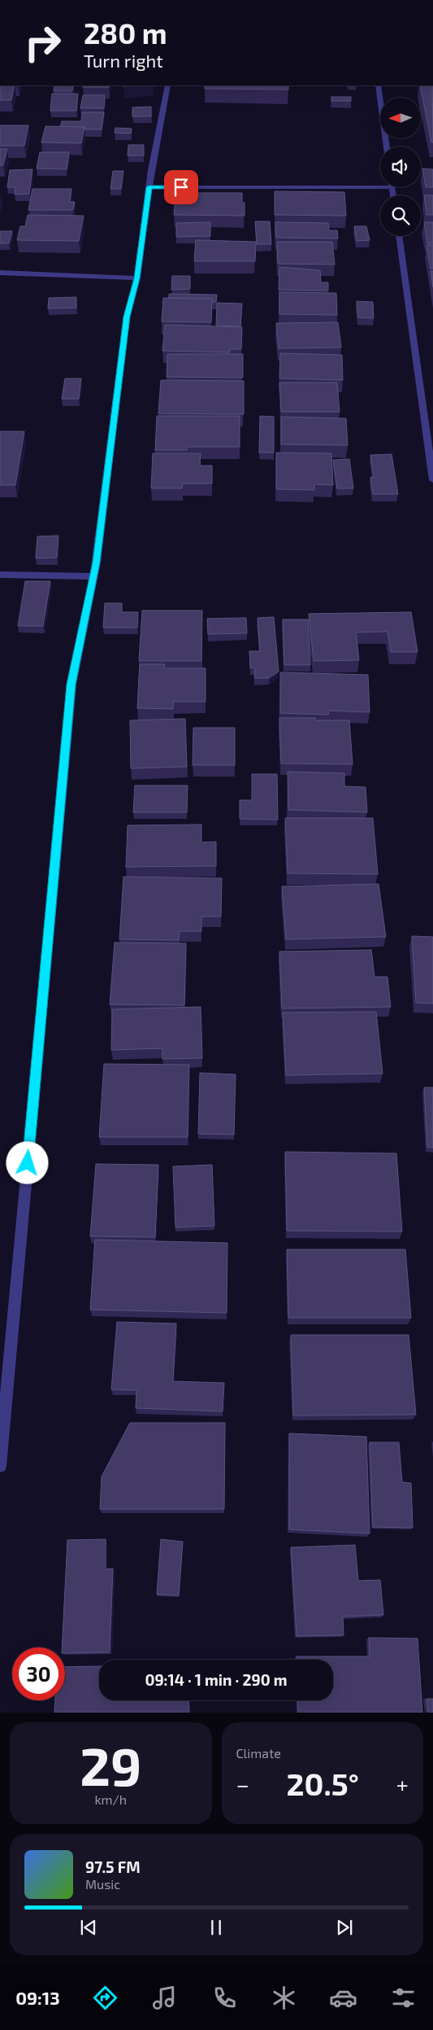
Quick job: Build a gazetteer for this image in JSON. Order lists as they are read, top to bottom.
{
  "north": "left",
  "page": {
    "turn": ["280 m", "Turn right"],
    "limit": "30",
    "trip": "09:14 · 1 min · 290 m",
    "tile": [
      ["29", "km/h"],
      "Climate"
    ],
    "heat": ["−", "20.5°", "+"],
    "song": ["97.5 FM", "Music"],
    "tabs": "09:13"
  }
}
